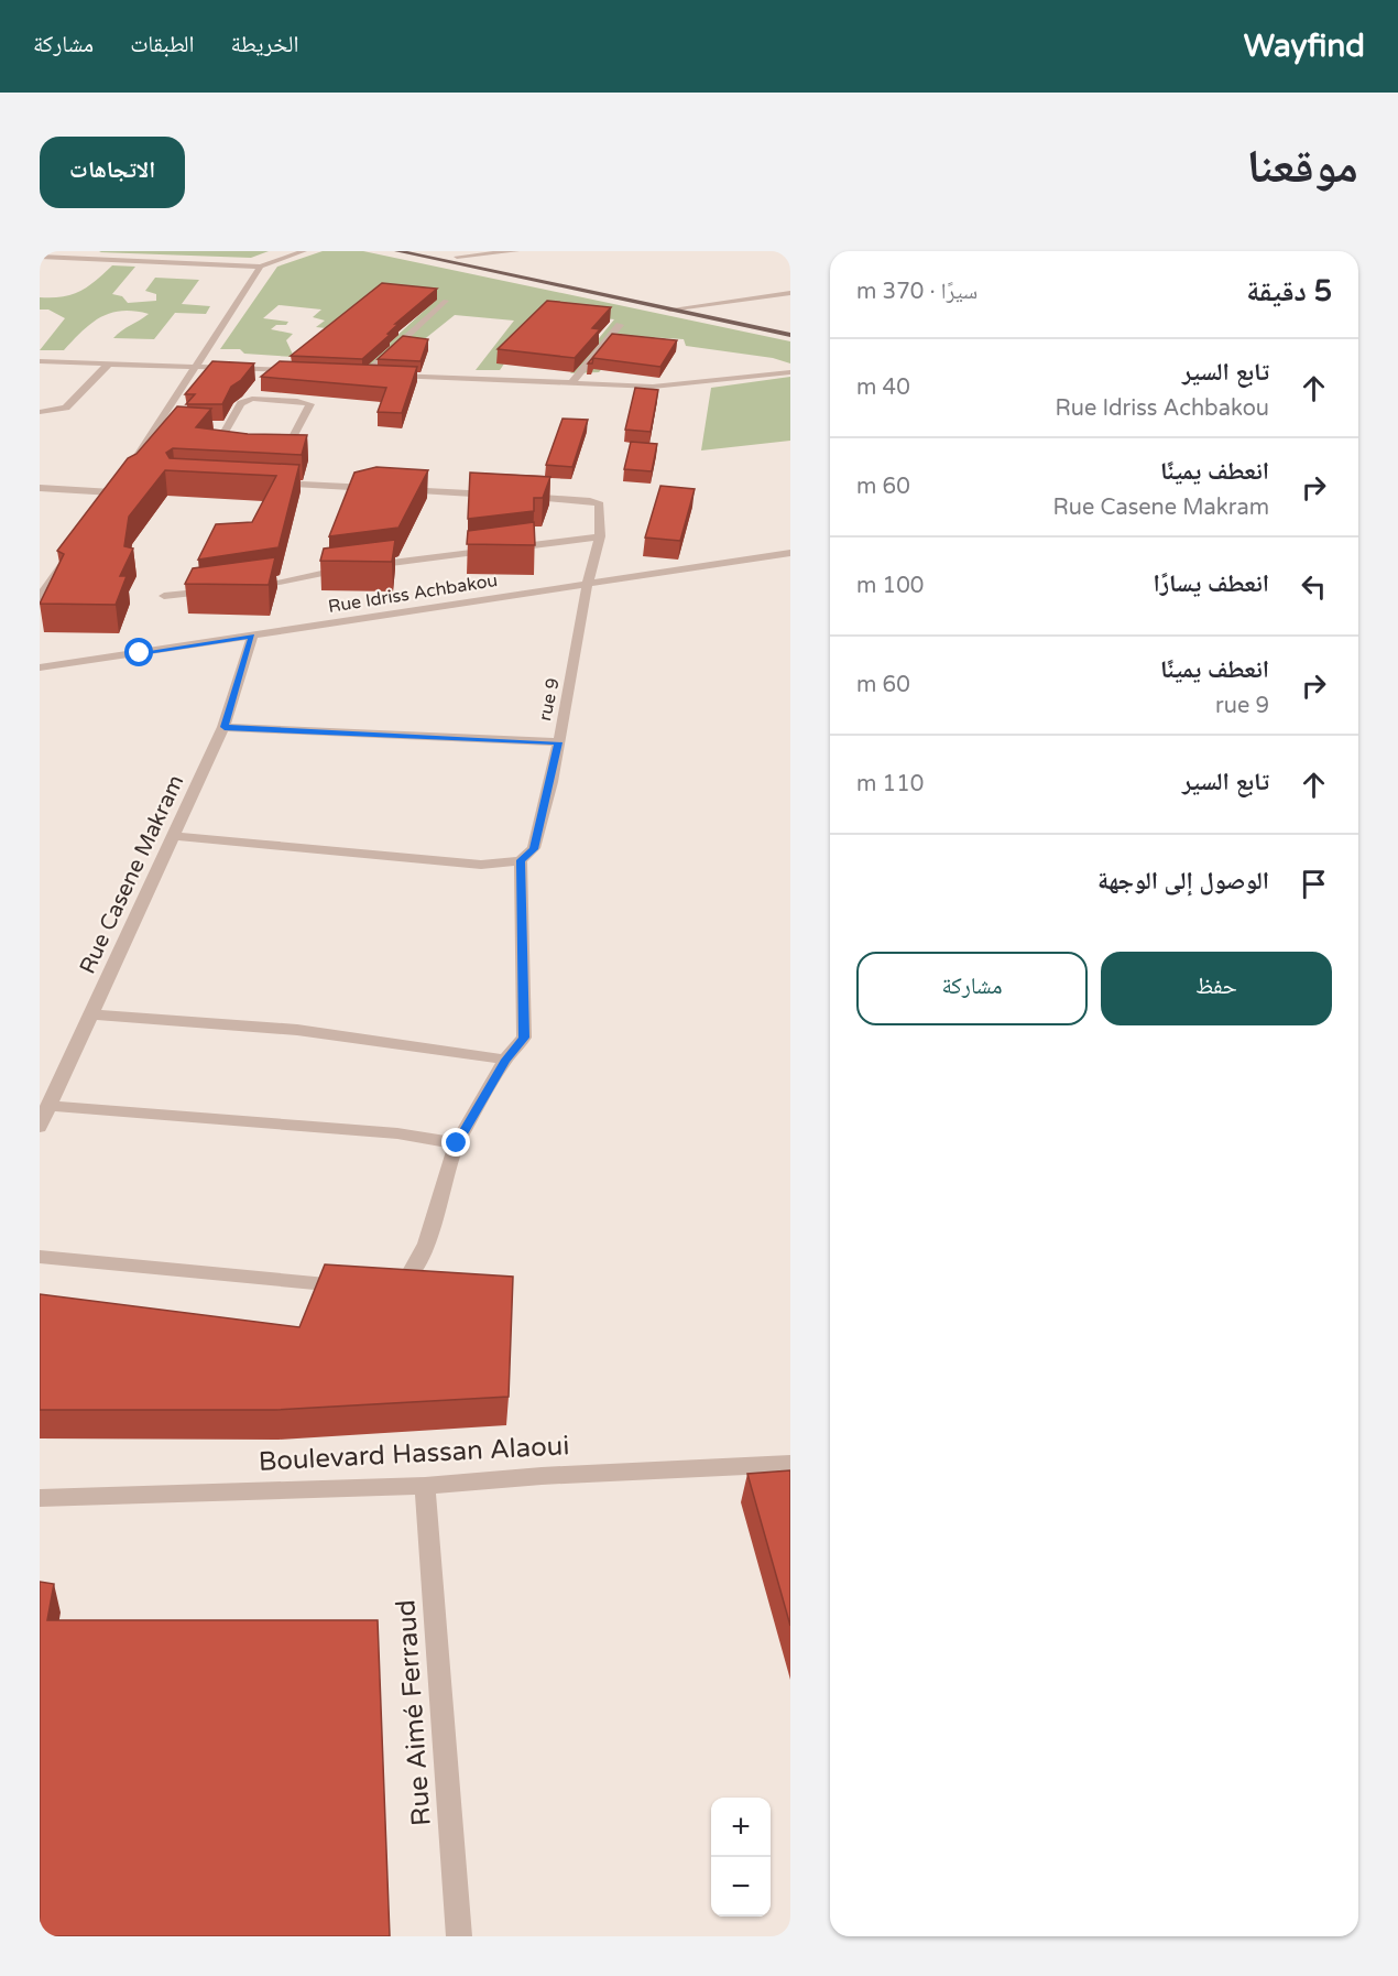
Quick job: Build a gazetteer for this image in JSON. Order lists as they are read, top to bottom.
{
  "streets": {
    "street": [
      "Rue Idriss Achbakou",
      "rue 9",
      "Rue Casene Makram",
      "Boulevard Hassan Alaoui",
      "Rue Aimé Ferraud"
    ]
  },
  "crossings": [
    ["Rue Idriss Achbakou", "rue 9"],
    ["Rue Idriss Achbakou", "Rue Casene Makram"],
    ["Boulevard Hassan Alaoui", "Rue Aimé Ferraud"]
  ],
  "page": {
    "header": "Wayfind",
    "nav": ["الخريطة", "الطبقات", "مشاركة"],
    "title": "موقعنا",
    "buttons": [
      "الاتجاهات",
      ["حفظ", "مشاركة"]
    ],
    "heading": ["5 دقيقة", "سيرًا · 370 m"],
    "list": [
      ["تابع السير", "Rue Idriss Achbakou", "40 m"],
      ["انعطف يمينًا", "Rue Casene Makram", "60 m"],
      ["انعطف يسارًا", "100 m"],
      ["انعطف يمينًا", "rue 9", "60 m"],
      ["تابع السير", "110 m"],
      "الوصول إلى الوجهة"
    ],
    "map_buttons": ["+", "−"]
  }
}
